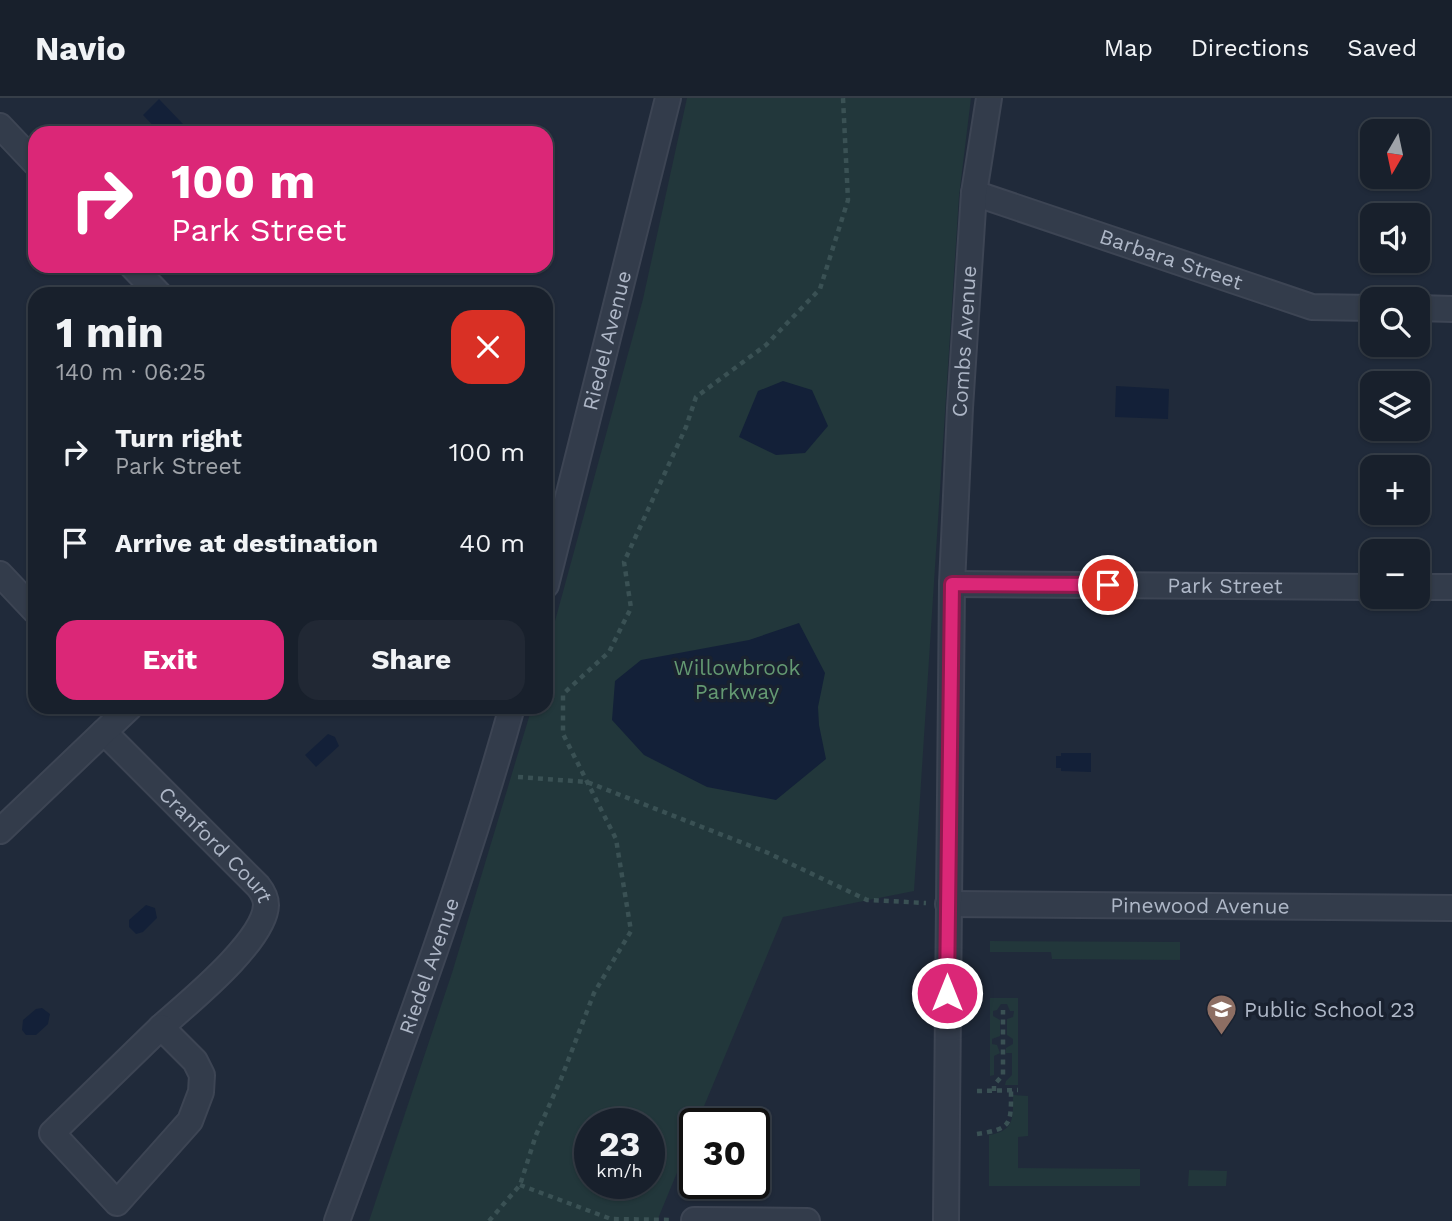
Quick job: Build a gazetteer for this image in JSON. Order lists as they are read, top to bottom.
{
  "streets": {
    "street": [
      "Barbara Street",
      "Combs Avenue",
      "Riedel Avenue",
      "Park Street",
      "Cranford Court",
      "Pinewood Avenue"
    ]
  },
  "crossings": [
    ["Barbara Street", "Combs Avenue"],
    ["Combs Avenue", "Park Street"],
    ["Combs Avenue", "Pinewood Avenue"]
  ],
  "parks": ["Willowbrook Parkway"],
  "places": {
    "school or university": ["Public School 23"]
  },
  "north": "bottom",
  "page": {
    "header": "Navio",
    "nav": ["Map", "Directions", "Saved"],
    "map_buttons": ["+", "−"],
    "turn": ["100 m", "Park Street"],
    "heading": ["1 min", "140 m · 06:25"],
    "list": [
      {
        "name": "Turn right",
        "note": "Park Street",
        "value": "100 m"
      },
      {
        "name": "Arrive at destination",
        "value": "40 m"
      }
    ],
    "buttons": ["Exit", "Share"],
    "speed": "23 km/h",
    "limit": "30"
  }
}
